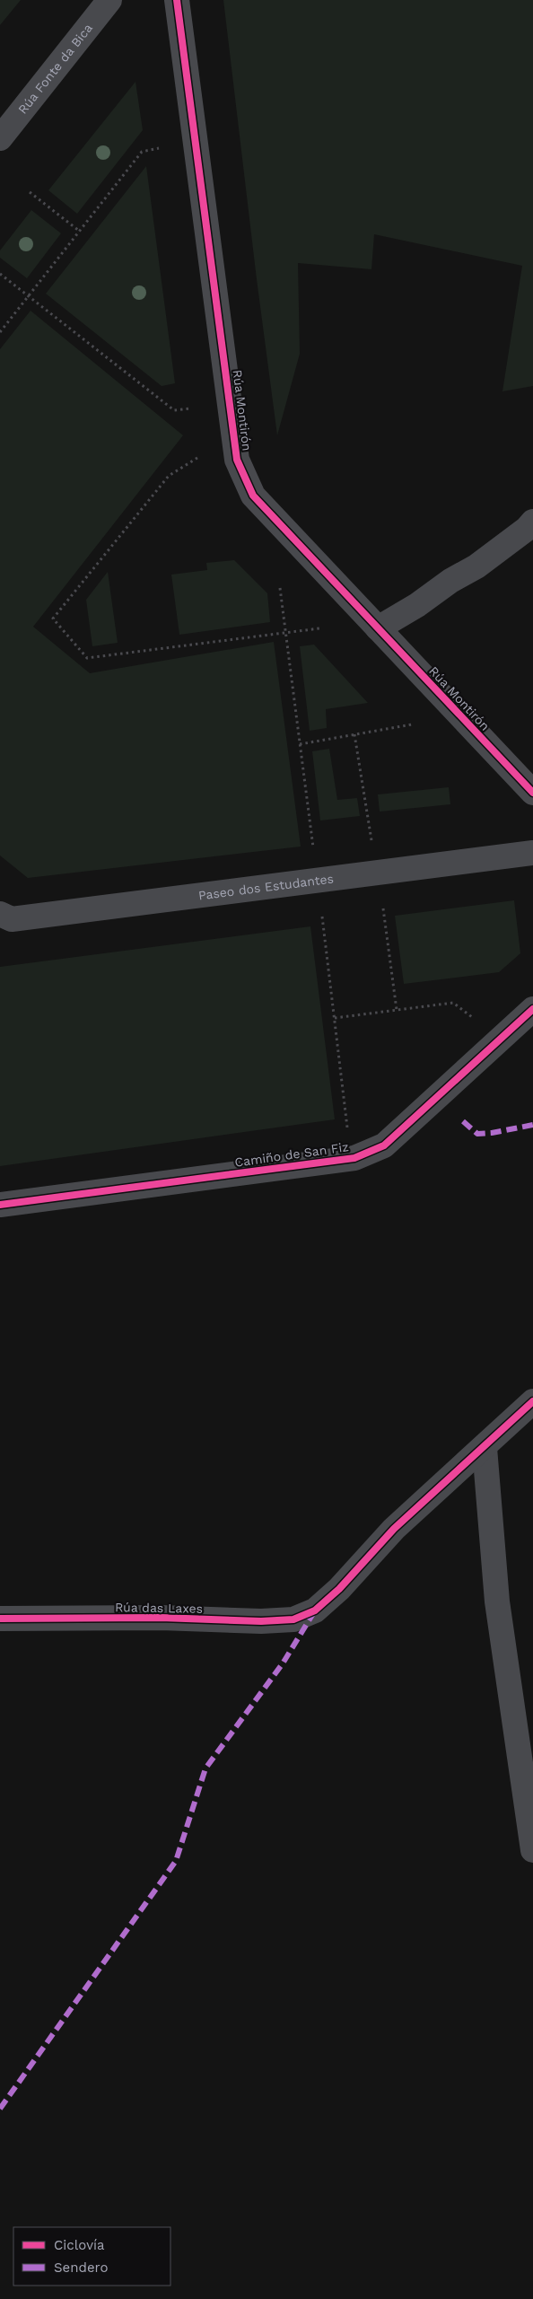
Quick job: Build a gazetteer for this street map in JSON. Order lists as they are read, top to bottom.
{
  "streets": {
    "street": [
      "Rúa Fonte da Bica",
      "Rúa Montirón",
      "Paseo dos Estudantes",
      "Camiño de San Fiz",
      "Rúa das Laxes"
    ]
  },
  "legend": ["Ciclovía", "Sendero"]
}
